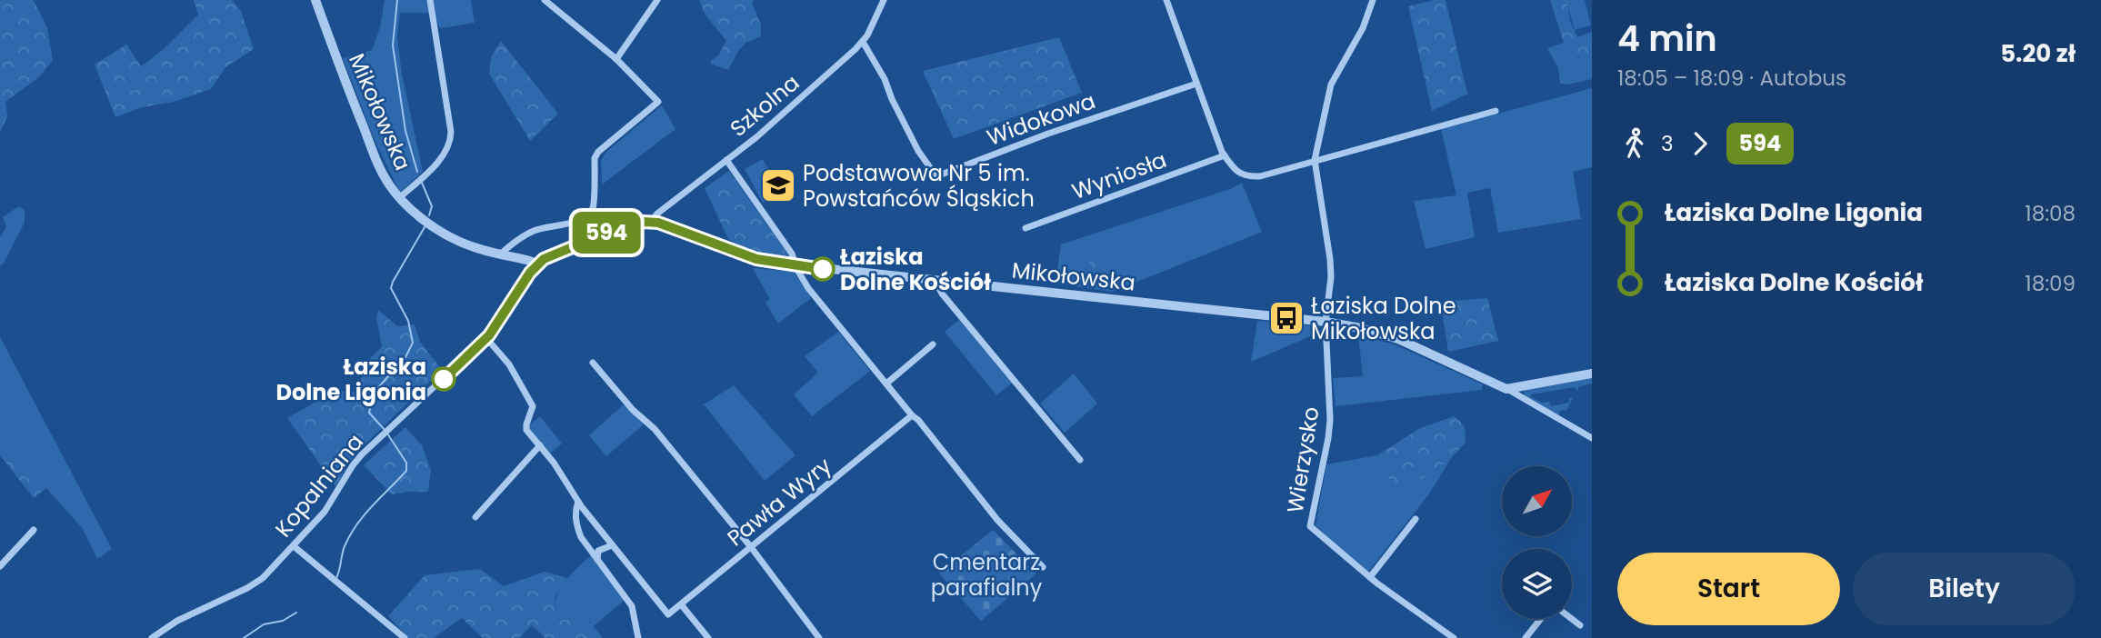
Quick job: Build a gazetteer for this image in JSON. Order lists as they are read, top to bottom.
{
  "streets": {
    "street": [
      "Szkolna",
      "Mikołowska",
      "Widokowa",
      "Wyniosła",
      "Wierzysko",
      "Kopalniana",
      "Pawła Wyry"
    ]
  },
  "crossings": [
    ["Szkolna", "Mikołowska"],
    ["Szkolna", "Widokowa"],
    ["Mikołowska", "Wierzysko"],
    ["Mikołowska", "Kopalniana"]
  ],
  "parks": ["Cmentarz parafialny"],
  "places": {
    "school or university": ["Podstawowa Nr 5 im. Powstańców Śląskich"],
    "other": ["Łaziska Dolne Kościół", "Łaziska Dolne Ligonia"],
    "bus stop": ["Łaziska Dolne Mikołowska"]
  },
  "lines": ["bus line 594"],
  "north": "top right",
  "page": {
    "on_map": "594",
    "heading": ["4 min", "18:05 – 18:09 · Autobus", "5.20 zł"],
    "legs": ["3", "594"],
    "list": [
      {
        "name": "Łaziska Dolne Ligonia",
        "value": "18:08"
      },
      {
        "name": "Łaziska Dolne Kościół",
        "value": "18:09"
      }
    ],
    "buttons": ["Start", "Bilety"]
  }
}
